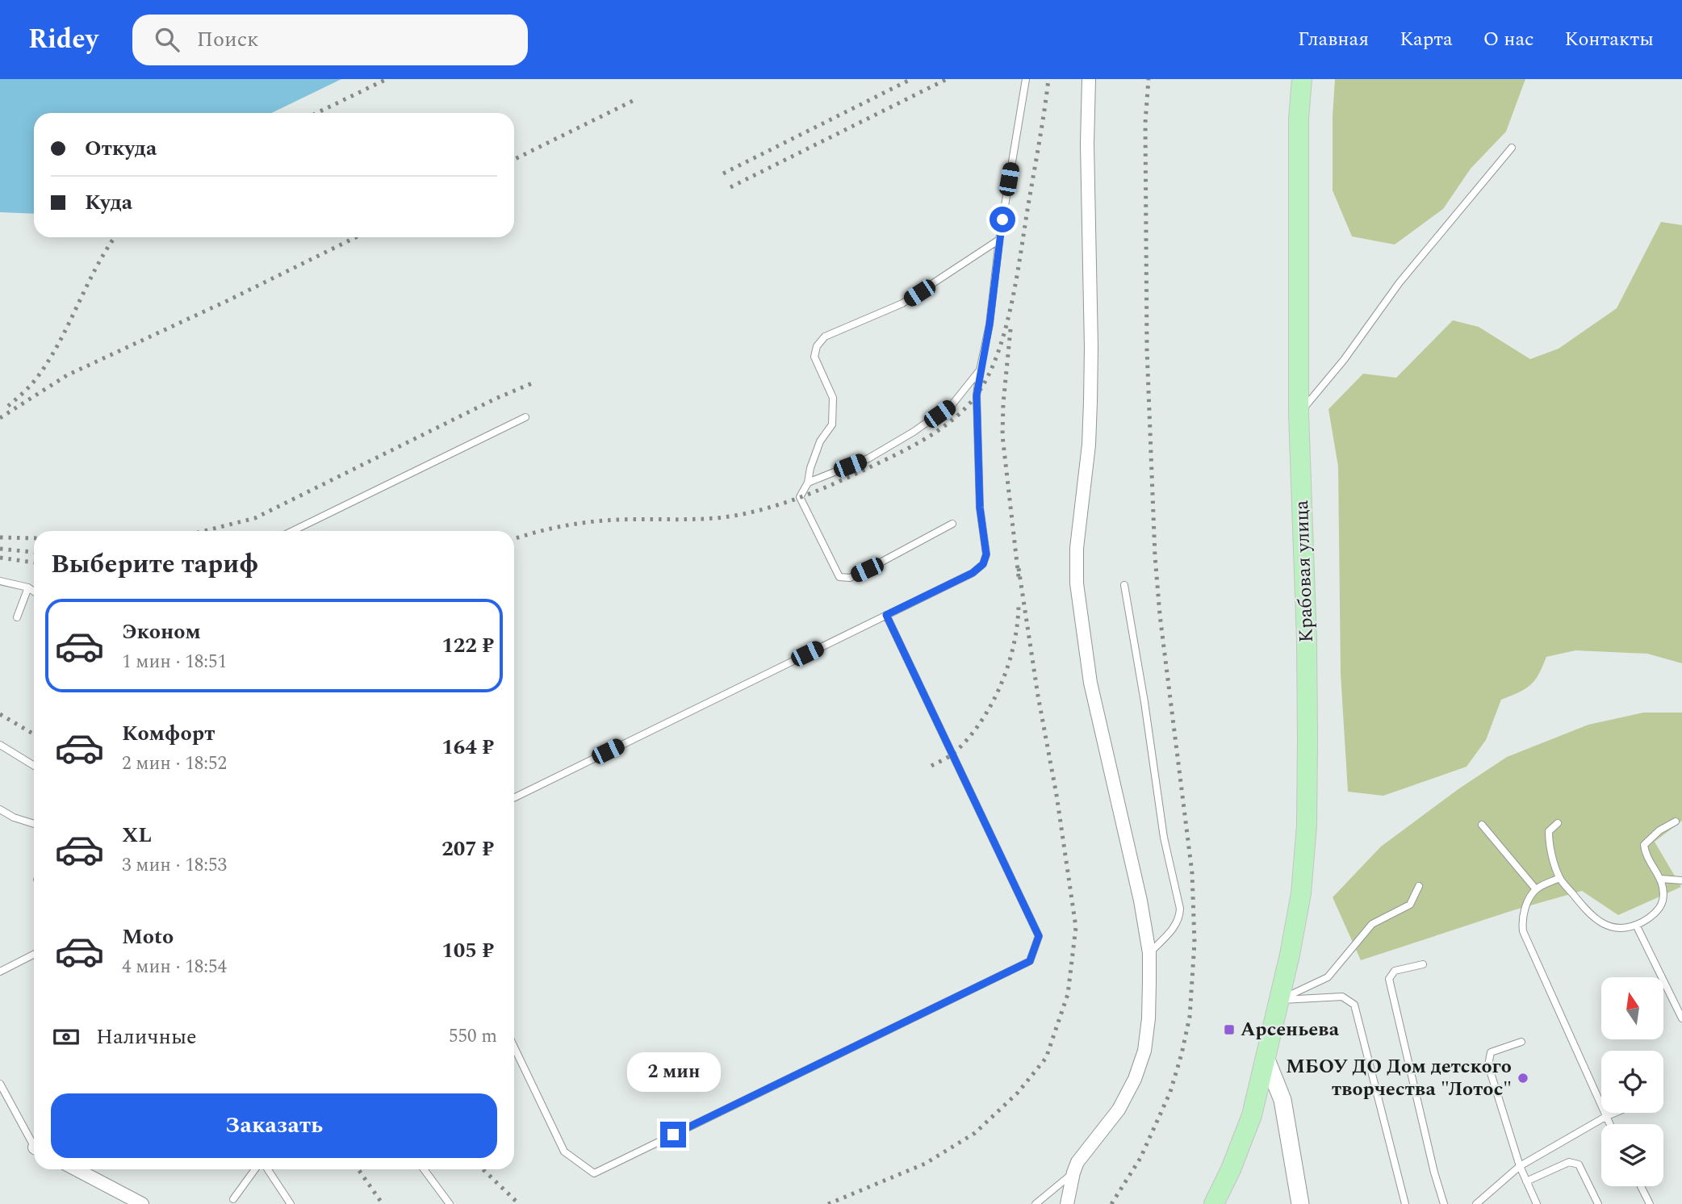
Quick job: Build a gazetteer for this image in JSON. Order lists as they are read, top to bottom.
{
  "streets": {
    "main road": ["Крабовая улица"]
  },
  "places": {
    "transit": ["Арсеньева"],
    "other": ["МБОУ ДО Дом детского творчества \"Лотос\""]
  },
  "north": "top",
  "page": {
    "header": "Ridey",
    "search": "Поиск",
    "nav": [
      "Главная",
      "Карта",
      "О нас",
      "Контакты"
    ],
    "banner": ["Откуда", "Куда"],
    "heading": "Выберите тариф",
    "list": [
      {
        "name": "Эконом",
        "note": "1 мин · 18:51",
        "value": "122 ₽"
      },
      {
        "name": "Комфорт",
        "note": "2 мин · 18:52",
        "value": "164 ₽"
      },
      {
        "name": "XL",
        "note": "3 мин · 18:53",
        "value": "207 ₽"
      },
      {
        "name": "Moto",
        "note": "4 мин · 18:54",
        "value": "105 ₽"
      }
    ],
    "pay": ["Наличные", "550 m"],
    "bubble": "2 мин",
    "buttons": "Заказать"
  }
}
